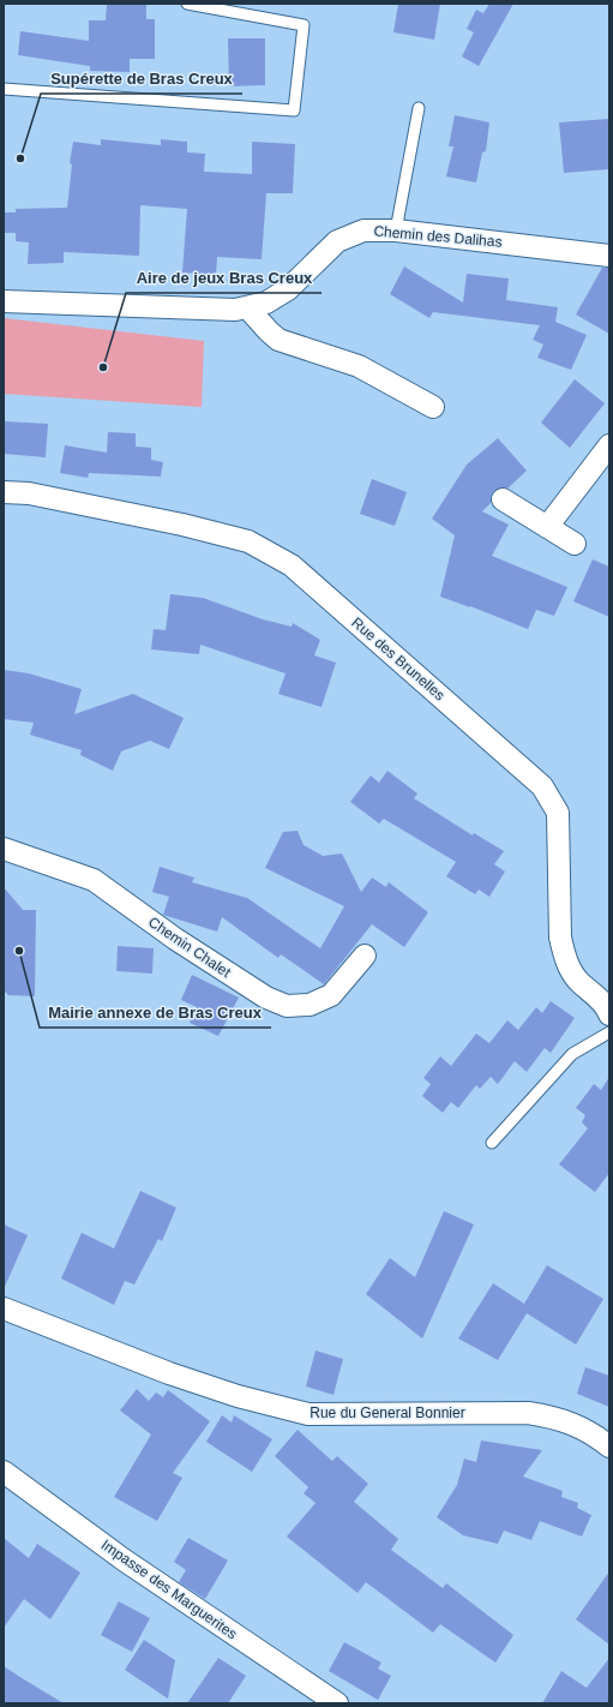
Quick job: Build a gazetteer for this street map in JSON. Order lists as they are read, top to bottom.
{
  "streets": {
    "street": [
      "Chemin des Dalihas",
      "Rue des Brunelles",
      "Chemin Chalet",
      "Rue du General Bonnier",
      "Impasse des Marguerites"
    ]
  },
  "places": ["Supérette de Bras Creux", "Aire de jeux Bras Creux", "Mairie annexe de Bras Creux"]
}
